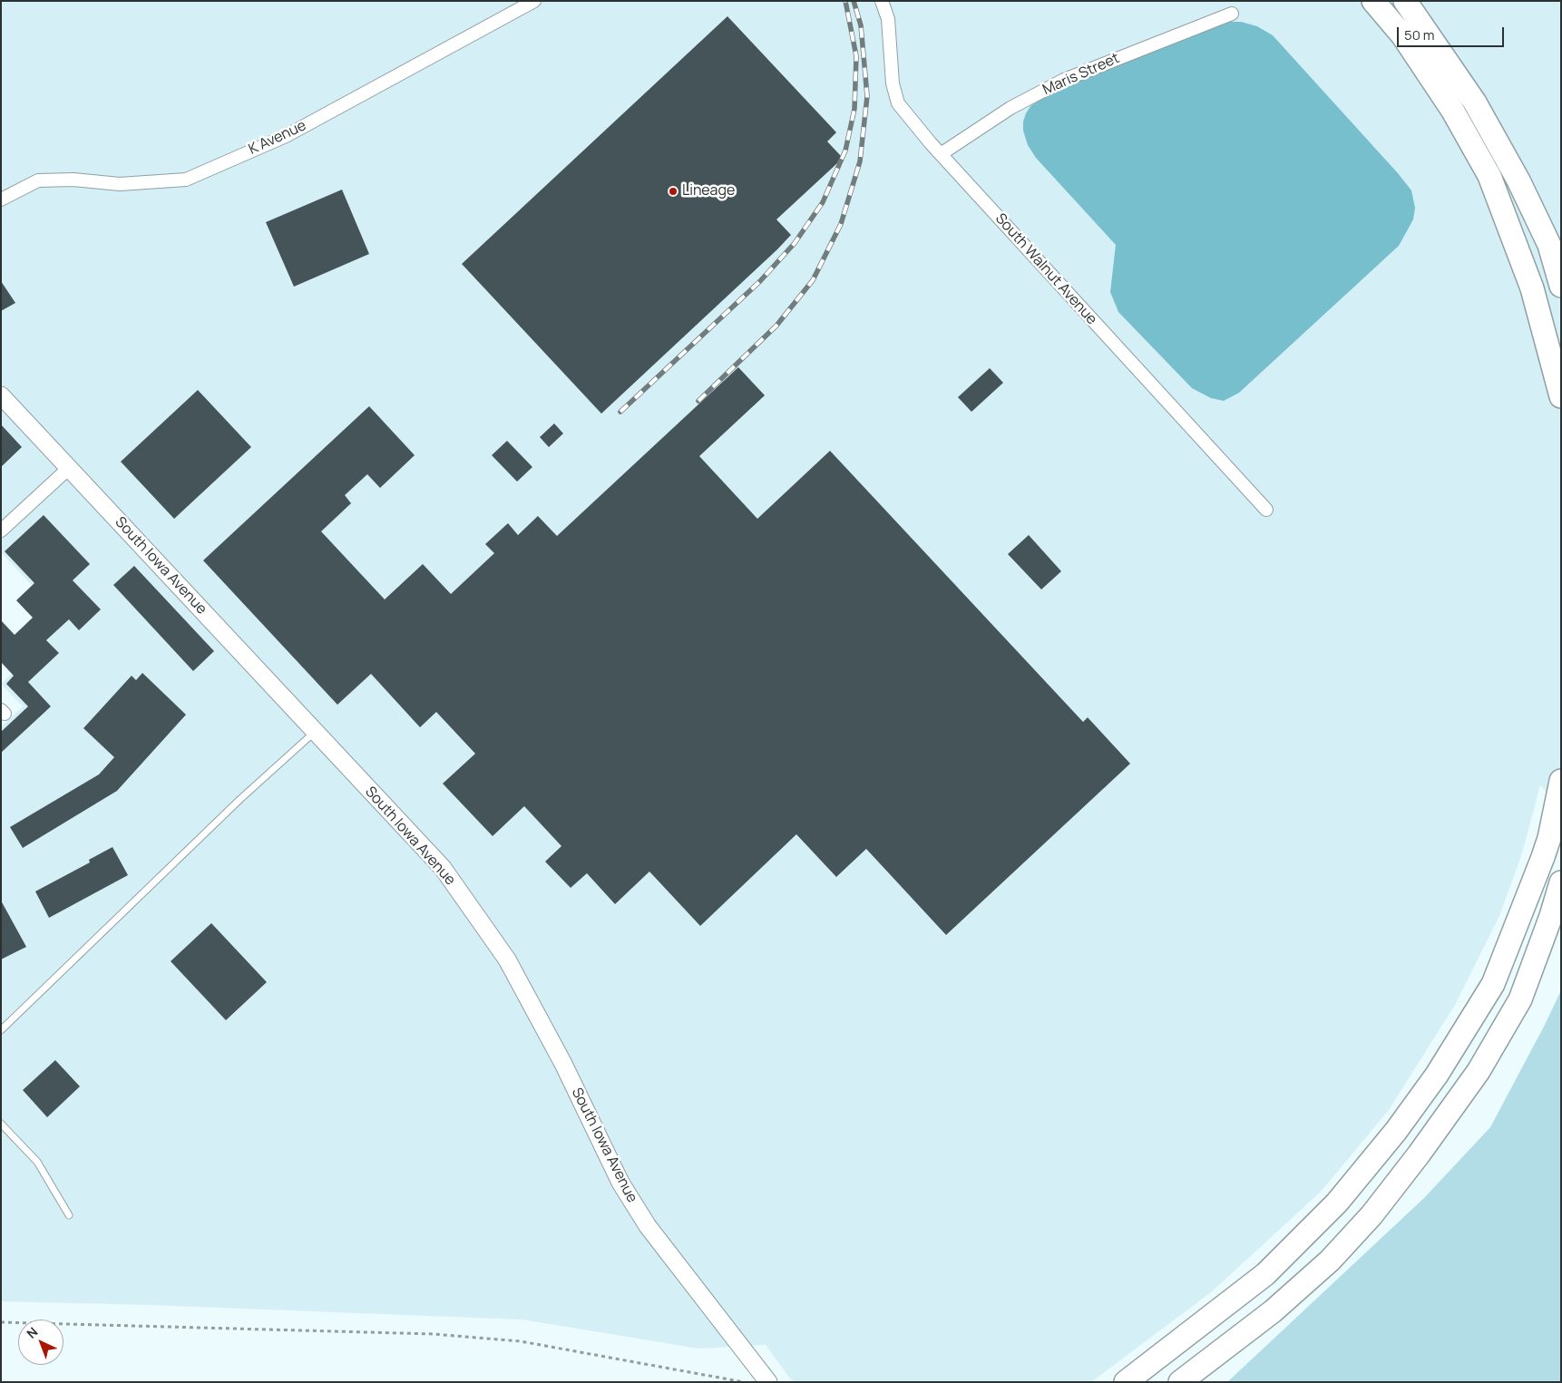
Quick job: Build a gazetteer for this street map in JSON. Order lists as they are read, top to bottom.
{
  "streets": {
    "main road": ["South Iowa Avenue"],
    "street": ["Maris Street", "K Avenue", "South Walnut Avenue"]
  },
  "crossings": [
    ["Maris Street", "South Walnut Avenue"]
  ],
  "places": ["Lineage"],
  "scale_bar": "50 m",
  "north": "top left"
}
